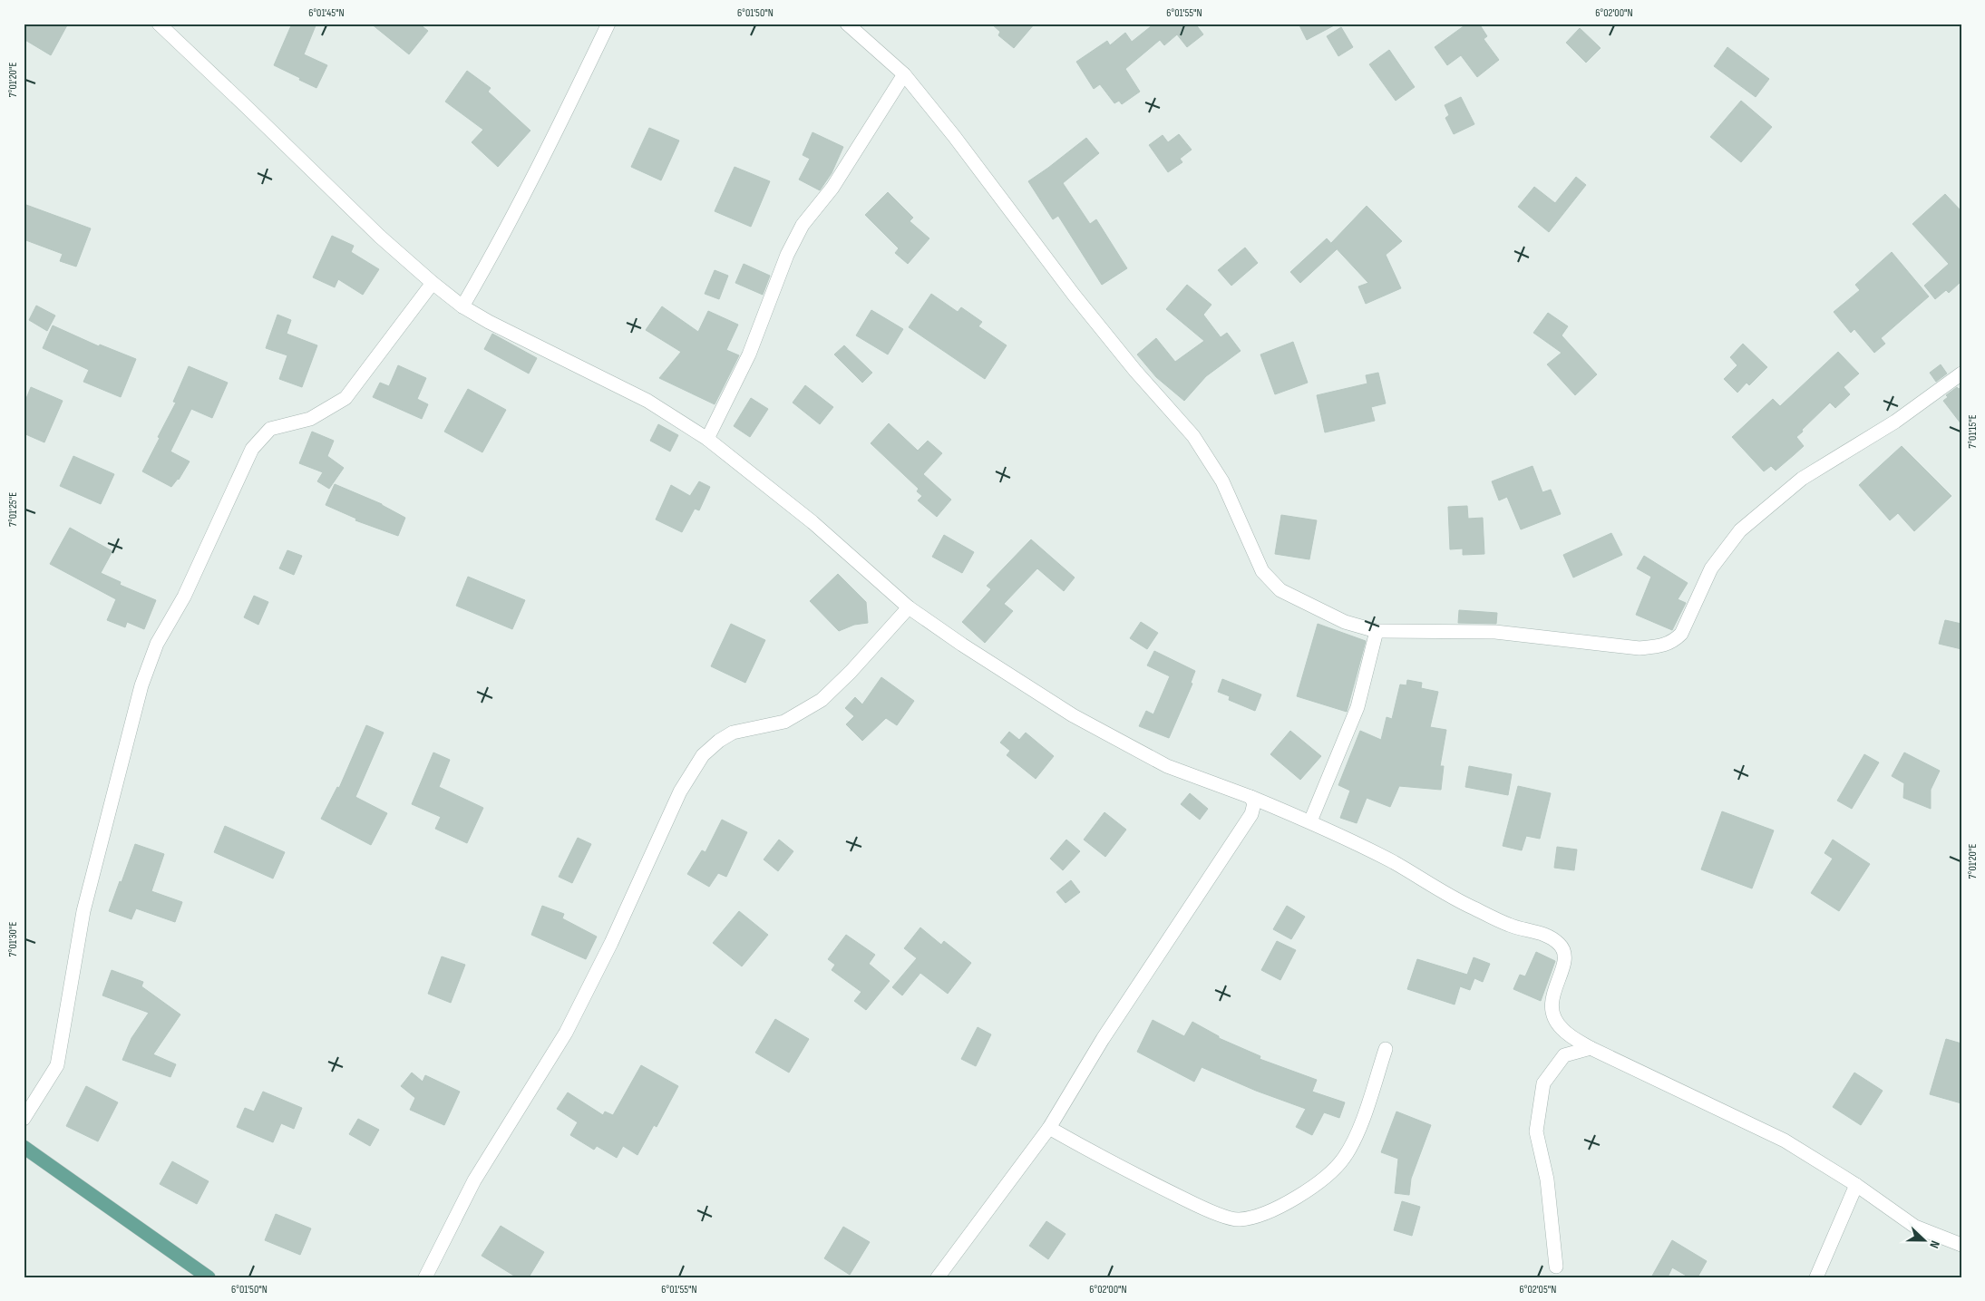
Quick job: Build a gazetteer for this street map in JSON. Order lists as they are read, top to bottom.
{
  "north": "right",
  "coordinates": [
    "6°01'45\"N",
    "6°01'50\"N",
    "6°01'55\"N",
    "6°02'00\"N",
    "7°01'20\"E",
    "7°01'15\"E",
    "7°01'25\"E",
    "7°01'30\"E",
    "6°02'05\"N"
  ]
}
